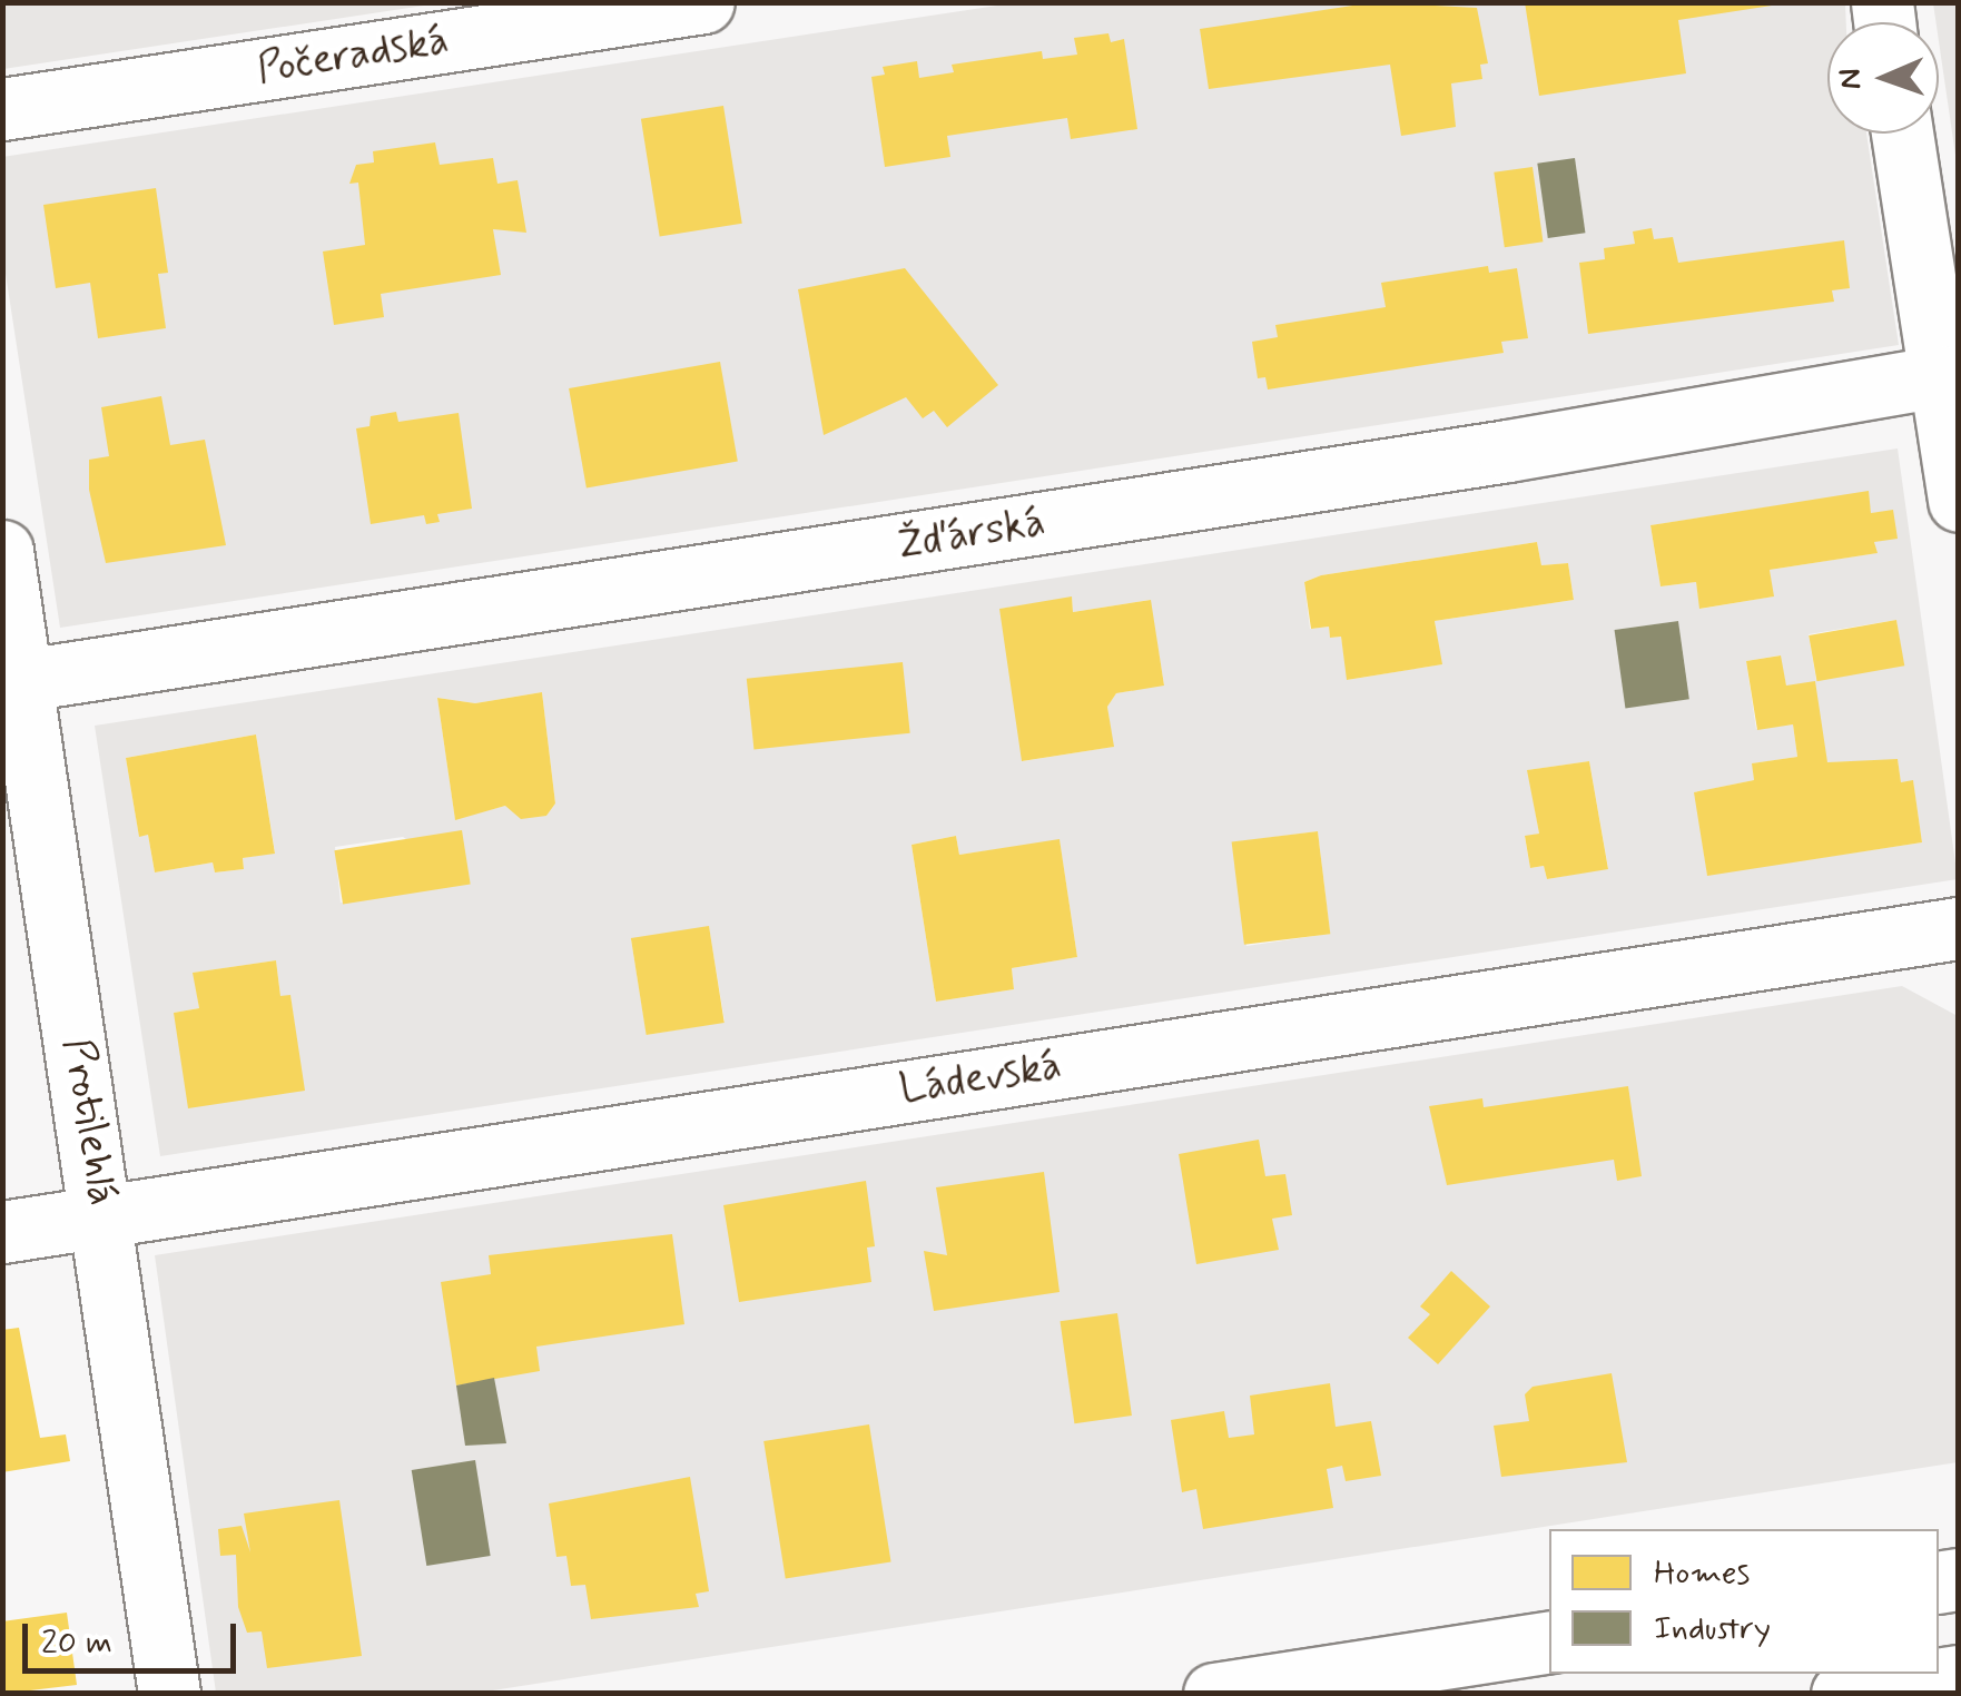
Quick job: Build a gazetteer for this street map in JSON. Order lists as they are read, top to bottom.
{
  "streets": {
    "street": [
      "Počeradská",
      "Žďárská",
      "Ládevská",
      "Protilehlá"
    ]
  },
  "crossings": [
    ["Žďárská", "Protilehlá"],
    ["Ládevská", "Protilehlá"]
  ],
  "legend": ["Homes", "Industry"],
  "scale_bar": "20 m",
  "north": "left"
}
